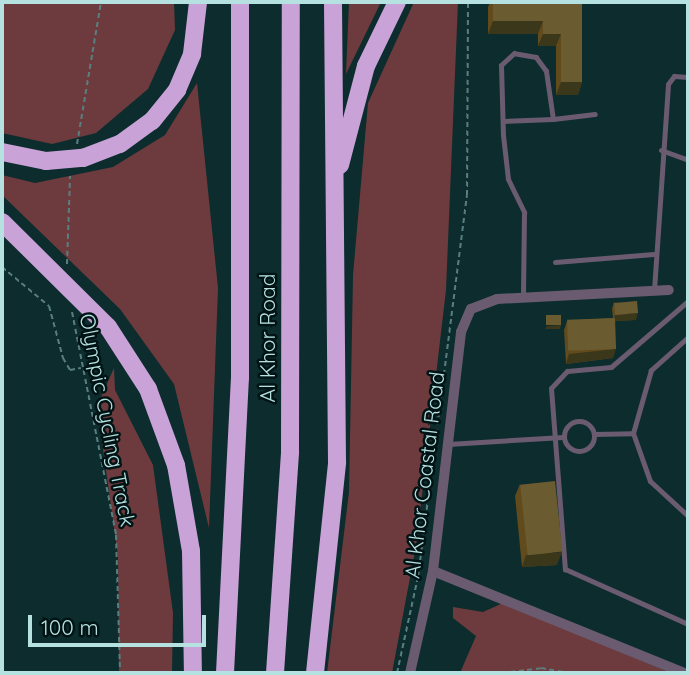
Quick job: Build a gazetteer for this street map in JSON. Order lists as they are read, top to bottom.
{
  "streets": {
    "highway": ["Al Khor Road"],
    "street": ["Al Khor Coastal Road"],
    "path": ["Olympic Cycling Track"]
  },
  "scale_bar": "100 m"
}
